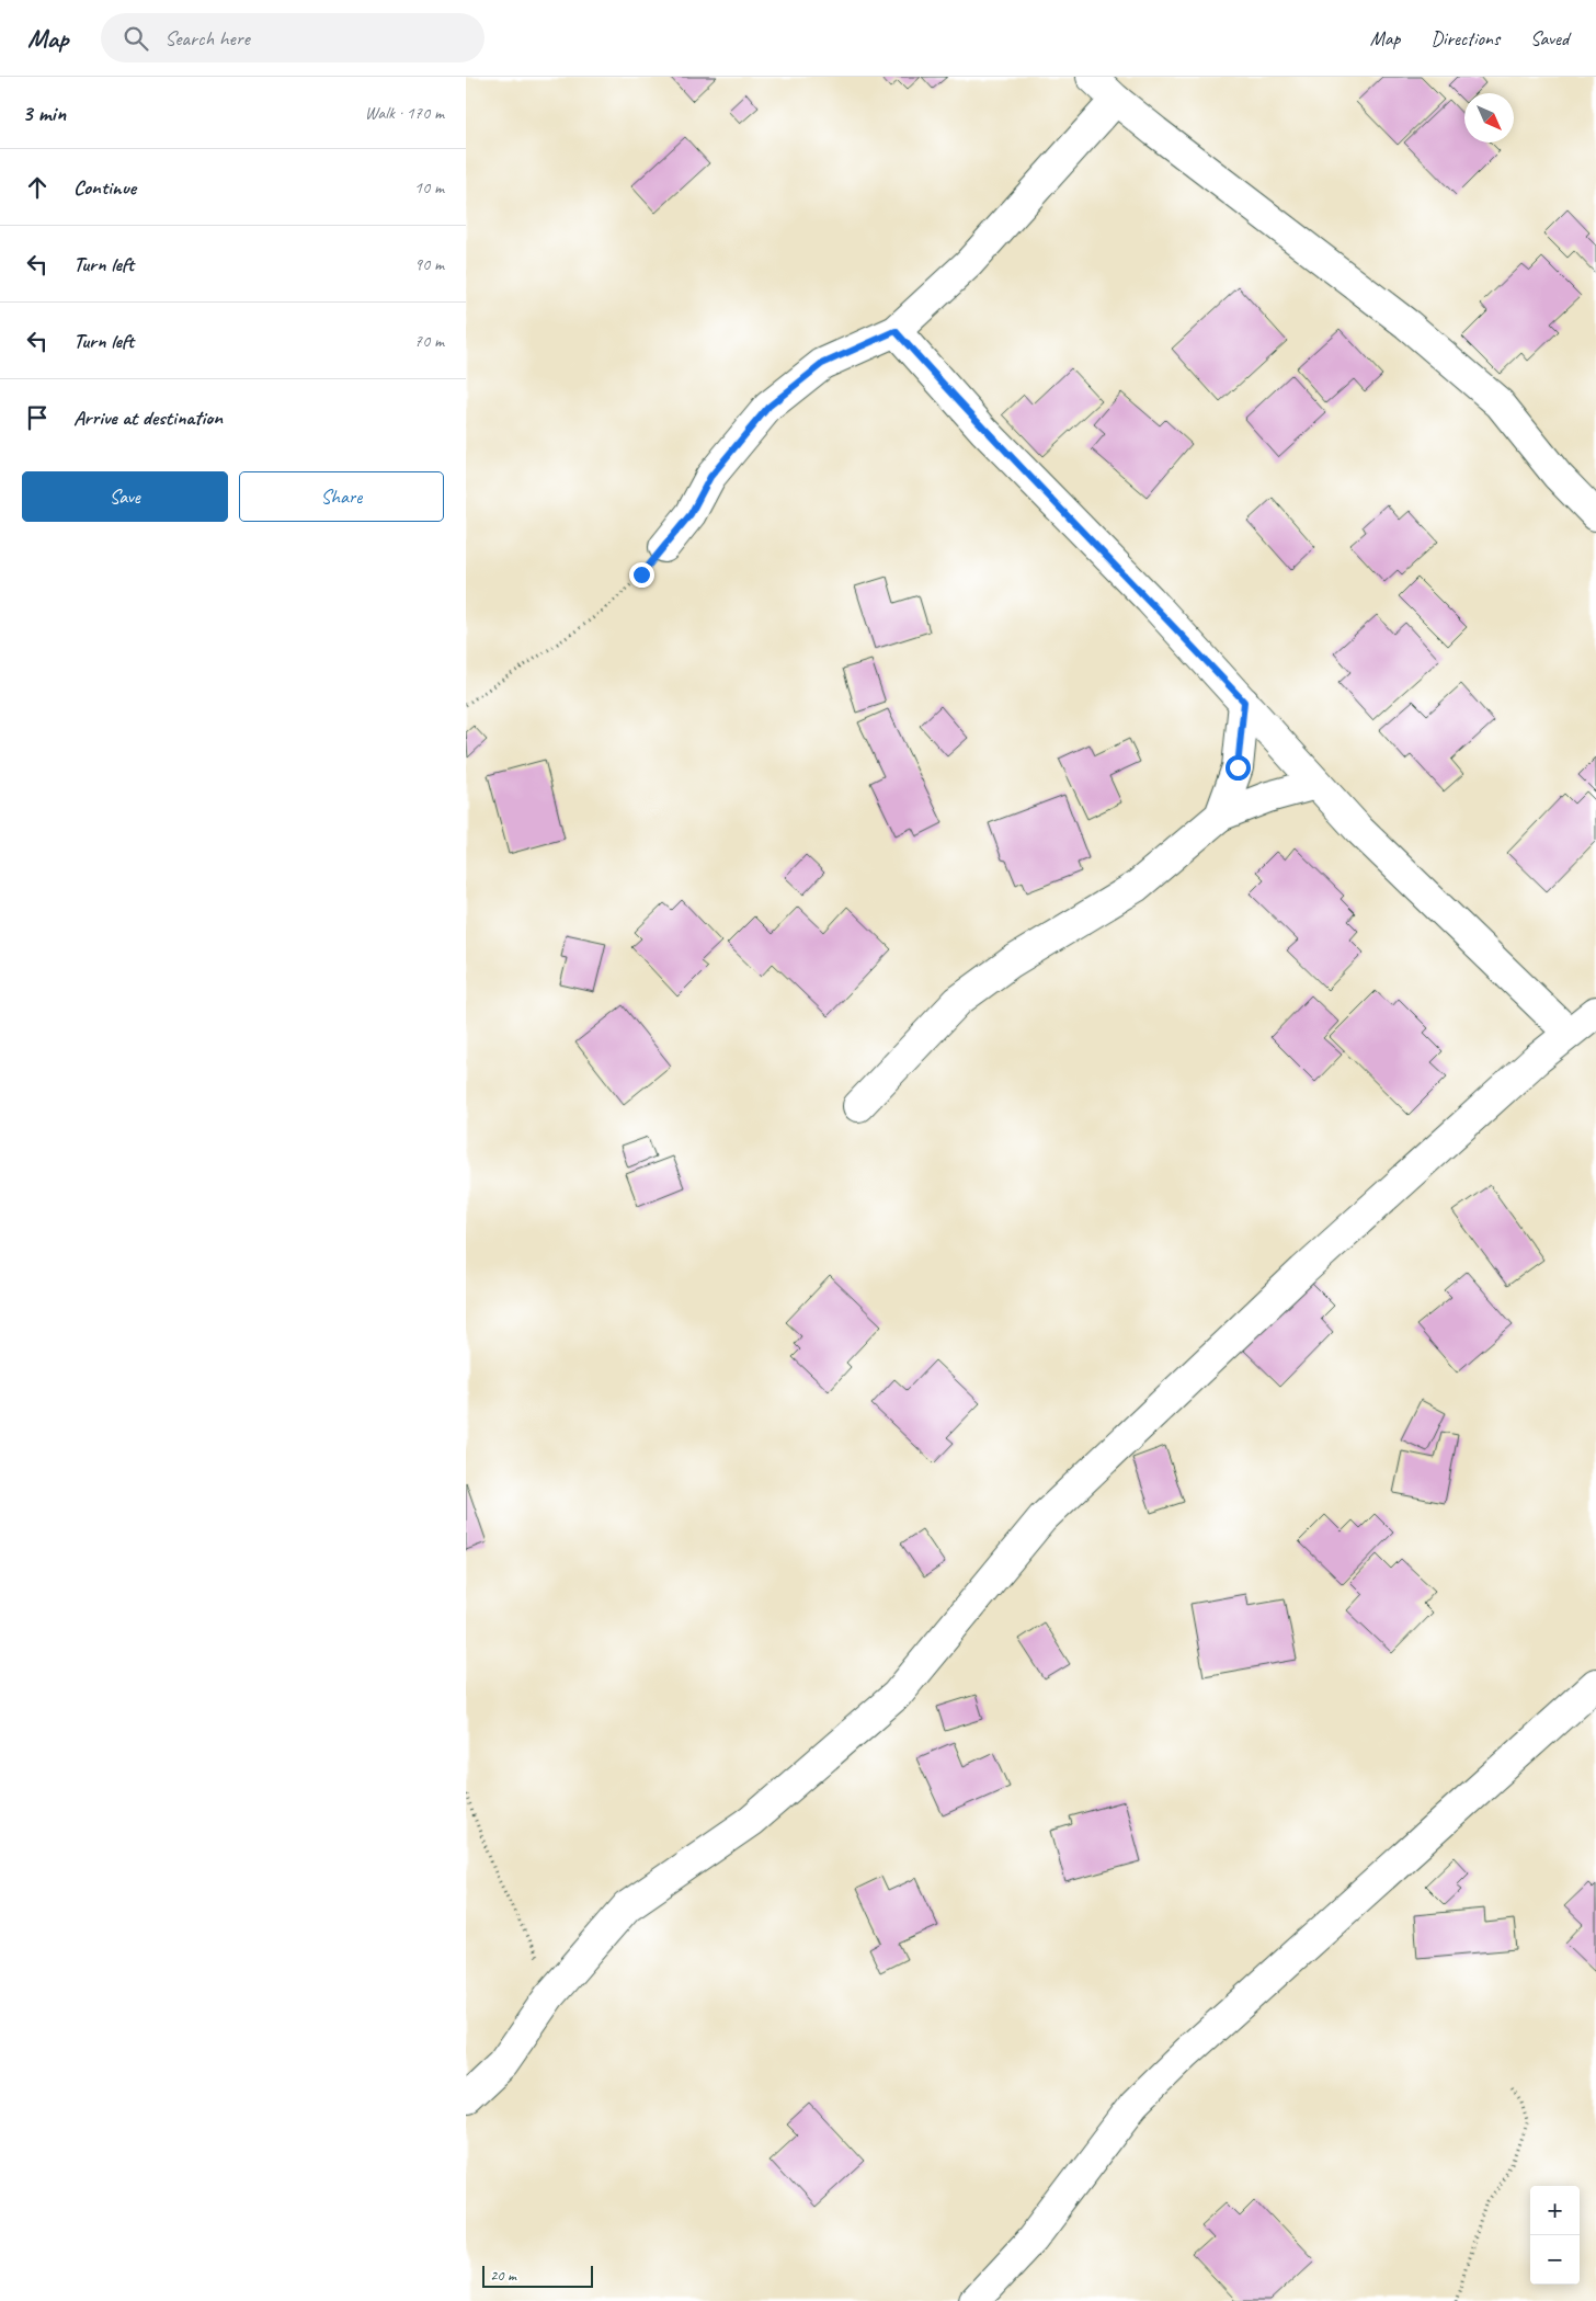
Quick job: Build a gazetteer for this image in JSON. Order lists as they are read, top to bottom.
{
  "scale_bar": "20 m",
  "north": "bottom right",
  "page": {
    "header": "Map",
    "search": "Search here",
    "nav": ["Map", "Directions", "Saved"],
    "heading": ["3 min", "Walk · 170 m"],
    "list": [
      ["Continue", "10 m"],
      ["Turn left", "90 m"],
      ["Turn left", "70 m"],
      "Arrive at destination"
    ],
    "buttons": ["Save", "Share"],
    "map_buttons": ["+", "−"],
    "scale": "20 m"
  }
}
